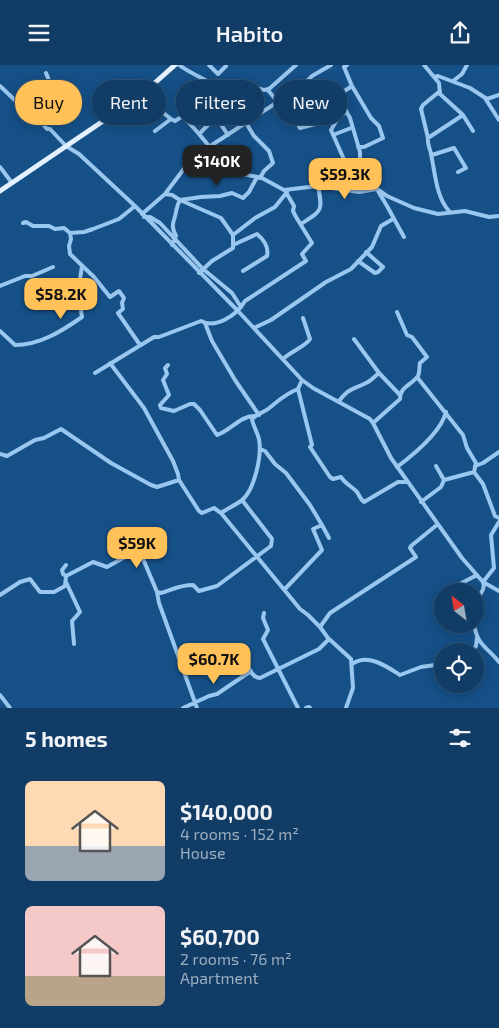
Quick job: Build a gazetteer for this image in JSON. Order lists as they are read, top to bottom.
{
  "north": "top left",
  "page": {
    "header": "Habito",
    "chip": [
      "Buy",
      "Rent",
      "Filters",
      "New"
    ],
    "price": [
      "$140K",
      "$59.3K",
      "$58.2K",
      "$59K",
      "$60.7K"
    ],
    "heading": "5 homes",
    "list": [
      {
        "name": "$140,000",
        "note": "4 rooms · 152 m² · House"
      },
      {
        "name": "$60,700",
        "note": "2 rooms · 76 m² · Apartment"
      }
    ]
  }
}
